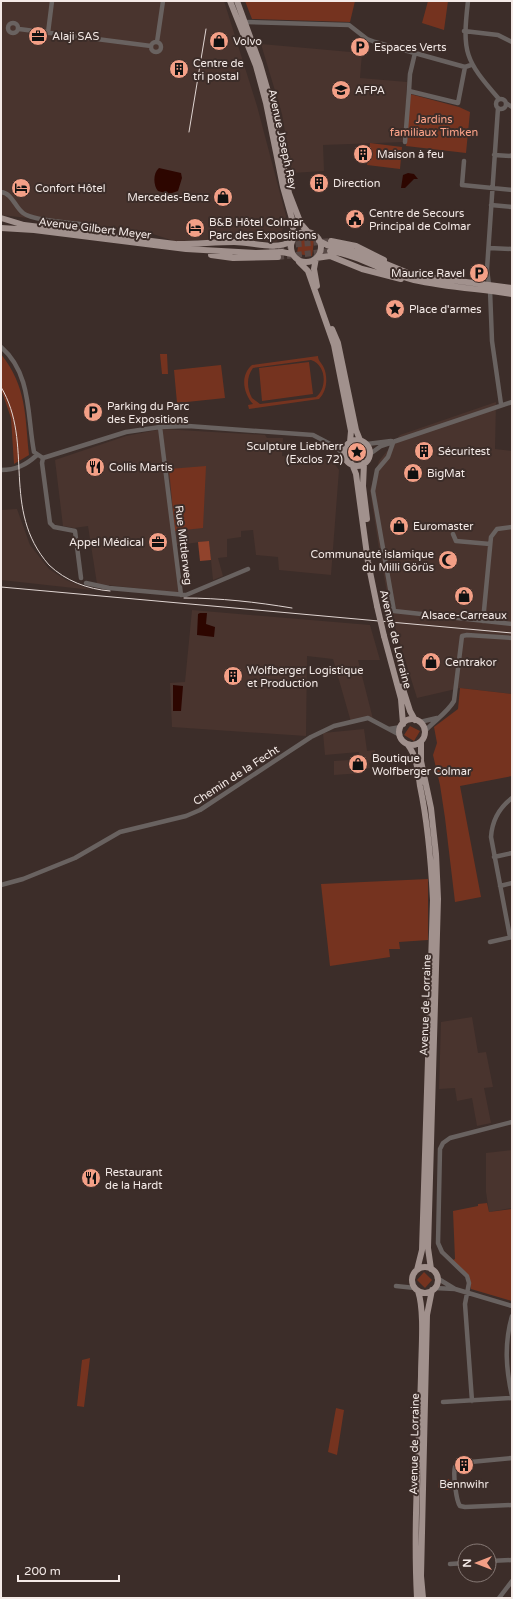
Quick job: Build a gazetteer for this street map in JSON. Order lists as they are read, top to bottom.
{
  "streets": {
    "main road": ["Avenue Joseph Rey", "Avenue Gilbert Meyer", "Avenue de Lorraine"],
    "street": ["Rue Mittlerweg", "Chemin de la Fecht"]
  },
  "crossings": [
    ["Avenue Joseph Rey", "Avenue Gilbert Meyer"],
    ["Avenue de Lorraine", "Chemin de la Fecht"]
  ],
  "parks": ["Jardins familiaux Timken"],
  "places": {
    "office": ["Alaji SAS", "Appel Médical"],
    "shop": [
      "Volvo",
      "Mercedes-Benz",
      "BigMat",
      "Euromaster",
      "Alsace-Carreaux",
      "Centrakor",
      "Boutique Wolfberger Colmar"
    ],
    "parking": ["Espaces Verts", "Maurice Ravel", "Parking du Parc des Expositions"],
    "building": [
      "Centre de tri postal",
      "Maison à feu",
      "Direction",
      "Sécuritest",
      "Wolfberger Logistique et Production",
      "Bennwihr"
    ],
    "school or university": ["AFPA"],
    "hotel": ["Confort Hôtel", "B&B Hôtel Colmar Parc des Expositions"],
    "public building": ["Centre de Secours Principal de Colmar"],
    "place": ["Place d'armes", "Sculpture Liebherr (Exclos 72)"],
    "restaurant": ["Collis Martis", "Restaurant de la Hardt"],
    "mosque": ["Communauté islamique du Milli Görüs"]
  },
  "scale_bar": "200 m",
  "north": "left"
}
